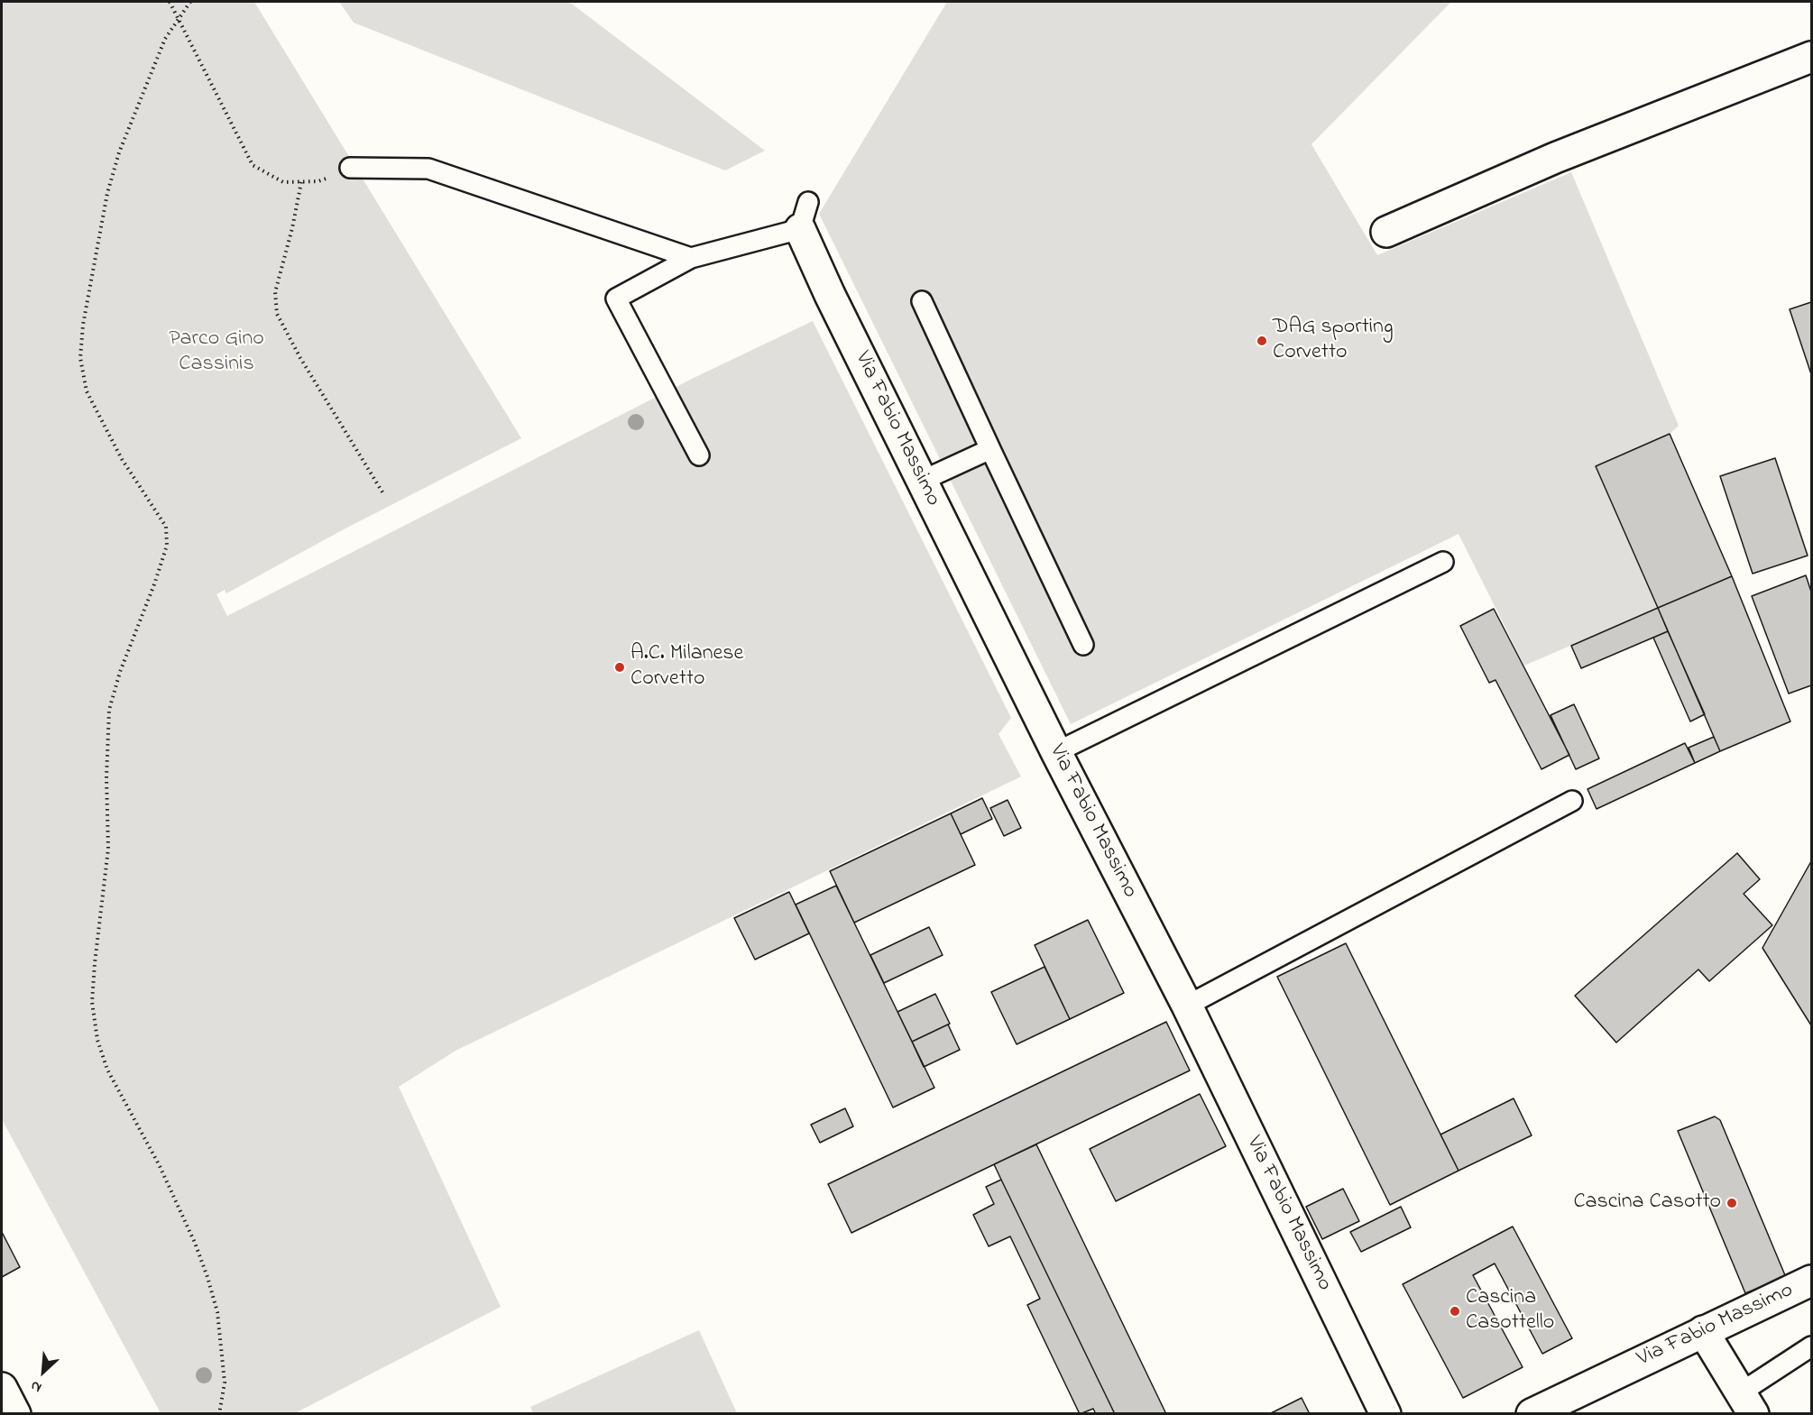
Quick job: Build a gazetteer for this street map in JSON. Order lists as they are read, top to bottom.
{
  "streets": {
    "main road": ["Via Fabio Massimo"]
  },
  "parks": ["Parco Gino Cassinis"],
  "places": [
    "DAG sporting Corvetto",
    "A.C. Milanese Corvetto",
    "Cascina Casotto",
    "Cascina Casottello"
  ],
  "north": "bottom left"
}
